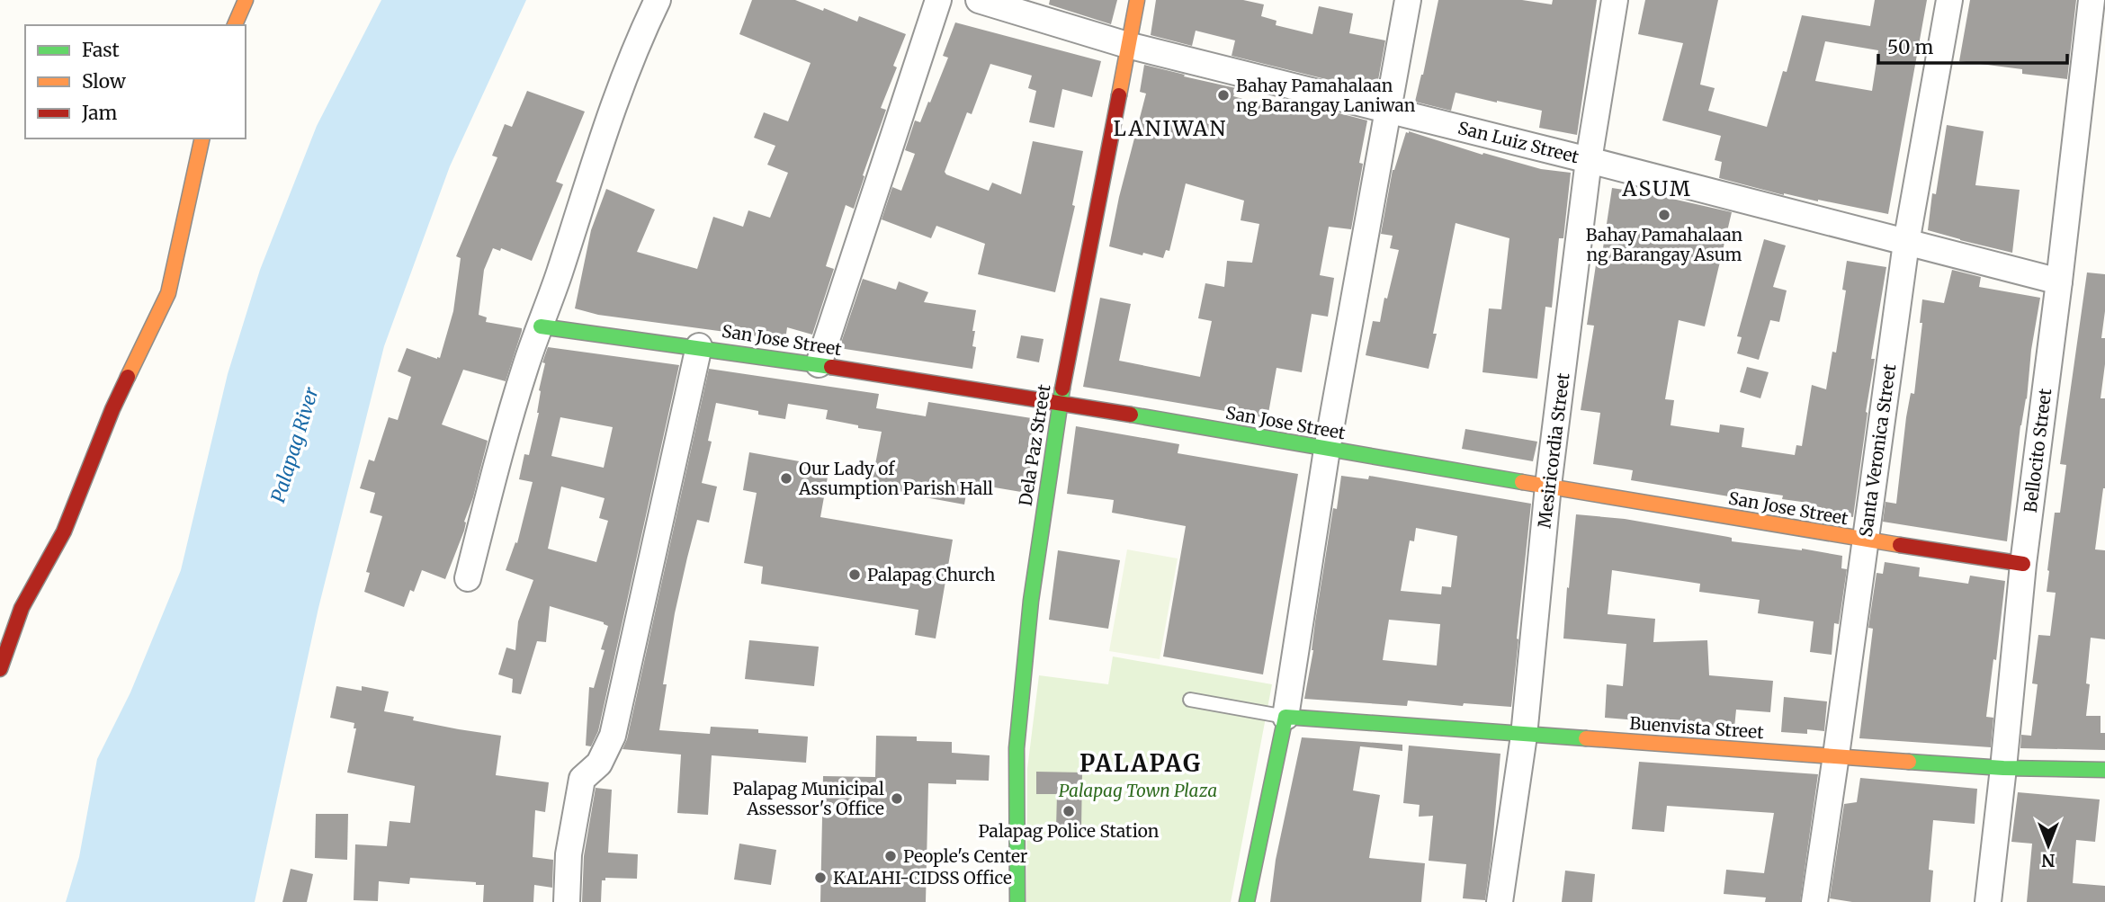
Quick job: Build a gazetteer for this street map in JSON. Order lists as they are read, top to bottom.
{
  "streets": {
    "street": [
      "San Luiz Street",
      "San Jose Street",
      "Dela Paz Street",
      "Mesiricordia Street",
      "Santa Veronica Street",
      "Bellocito Street",
      "Buenvista Street"
    ]
  },
  "crossings": [
    ["San Luiz Street", "Dela Paz Street"],
    ["San Luiz Street", "Mesiricordia Street"],
    ["San Luiz Street", "Santa Veronica Street"],
    ["San Luiz Street", "Bellocito Street"],
    ["San Jose Street", "Dela Paz Street"],
    ["San Jose Street", "Mesiricordia Street"],
    ["San Jose Street", "Santa Veronica Street"],
    ["San Jose Street", "Bellocito Street"],
    ["Mesiricordia Street", "Buenvista Street"],
    ["Santa Veronica Street", "Buenvista Street"],
    ["Bellocito Street", "Buenvista Street"]
  ],
  "districts": ["LANIWAN", "ASUM", "PALAPAG"],
  "water": ["Palapag River"],
  "parks": ["Palapag Town Plaza"],
  "places": [
    "Bahay Pamahalaan ng Barangay Laniwan",
    "Bahay Pamahalaan ng Barangay Asum",
    "Our Lady of Assumption Parish Hall",
    "Palapag Church",
    "Palapag Municipal Assessor's Office",
    "Palapag Police Station",
    "People's Center",
    "KALAHI-CIDSS Office"
  ],
  "legend": ["Fast", "Slow", "Jam"],
  "scale_bar": "50 m",
  "north": "bottom"
}
